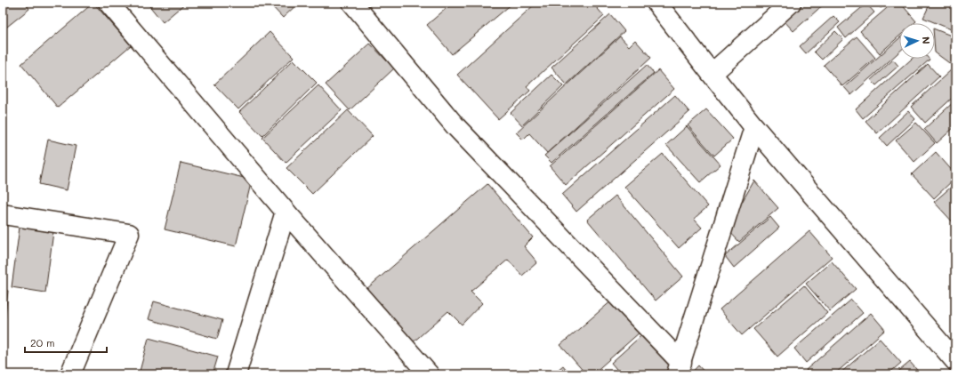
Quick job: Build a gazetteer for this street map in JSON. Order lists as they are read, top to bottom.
{
  "scale_bar": "20 m",
  "north": "right"
}
